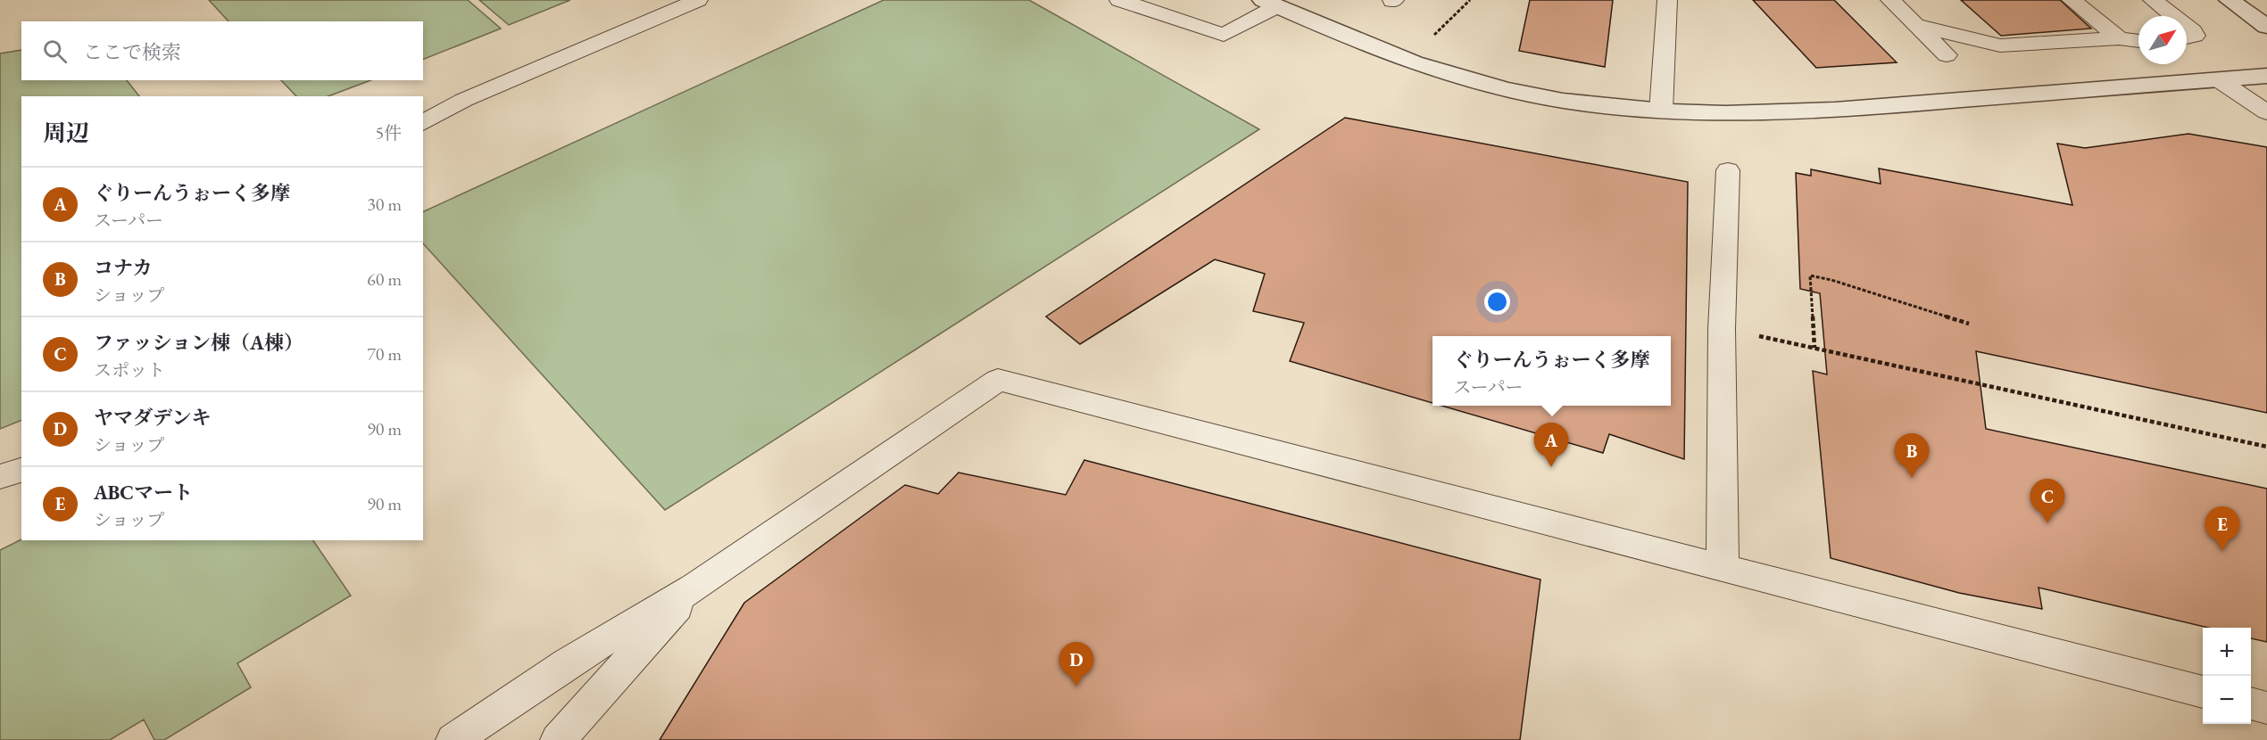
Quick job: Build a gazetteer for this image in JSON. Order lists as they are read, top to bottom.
{
  "north": "top right",
  "page": {
    "search": "ここで検索",
    "heading": ["周辺", "5件"],
    "list": [
      {
        "mark": "A",
        "name": "ぐりーんうぉーく多摩",
        "note": "スーパー",
        "value": "30 m"
      },
      {
        "mark": "B",
        "name": "コナカ",
        "note": "ショップ",
        "value": "60 m"
      },
      {
        "mark": "C",
        "name": "ファッション棟（A棟）",
        "note": "スポット",
        "value": "70 m"
      },
      {
        "mark": "D",
        "name": "ヤマダデンキ",
        "note": "ショップ",
        "value": "90 m"
      },
      {
        "mark": "E",
        "name": "ABCマート",
        "note": "ショップ",
        "value": "90 m"
      }
    ],
    "popup": ["ぐりーんうぉーく多摩", "スーパー"],
    "pins": [
      "A",
      "B",
      "C",
      "E",
      "D"
    ],
    "map_buttons": ["+", "−"]
  }
}
